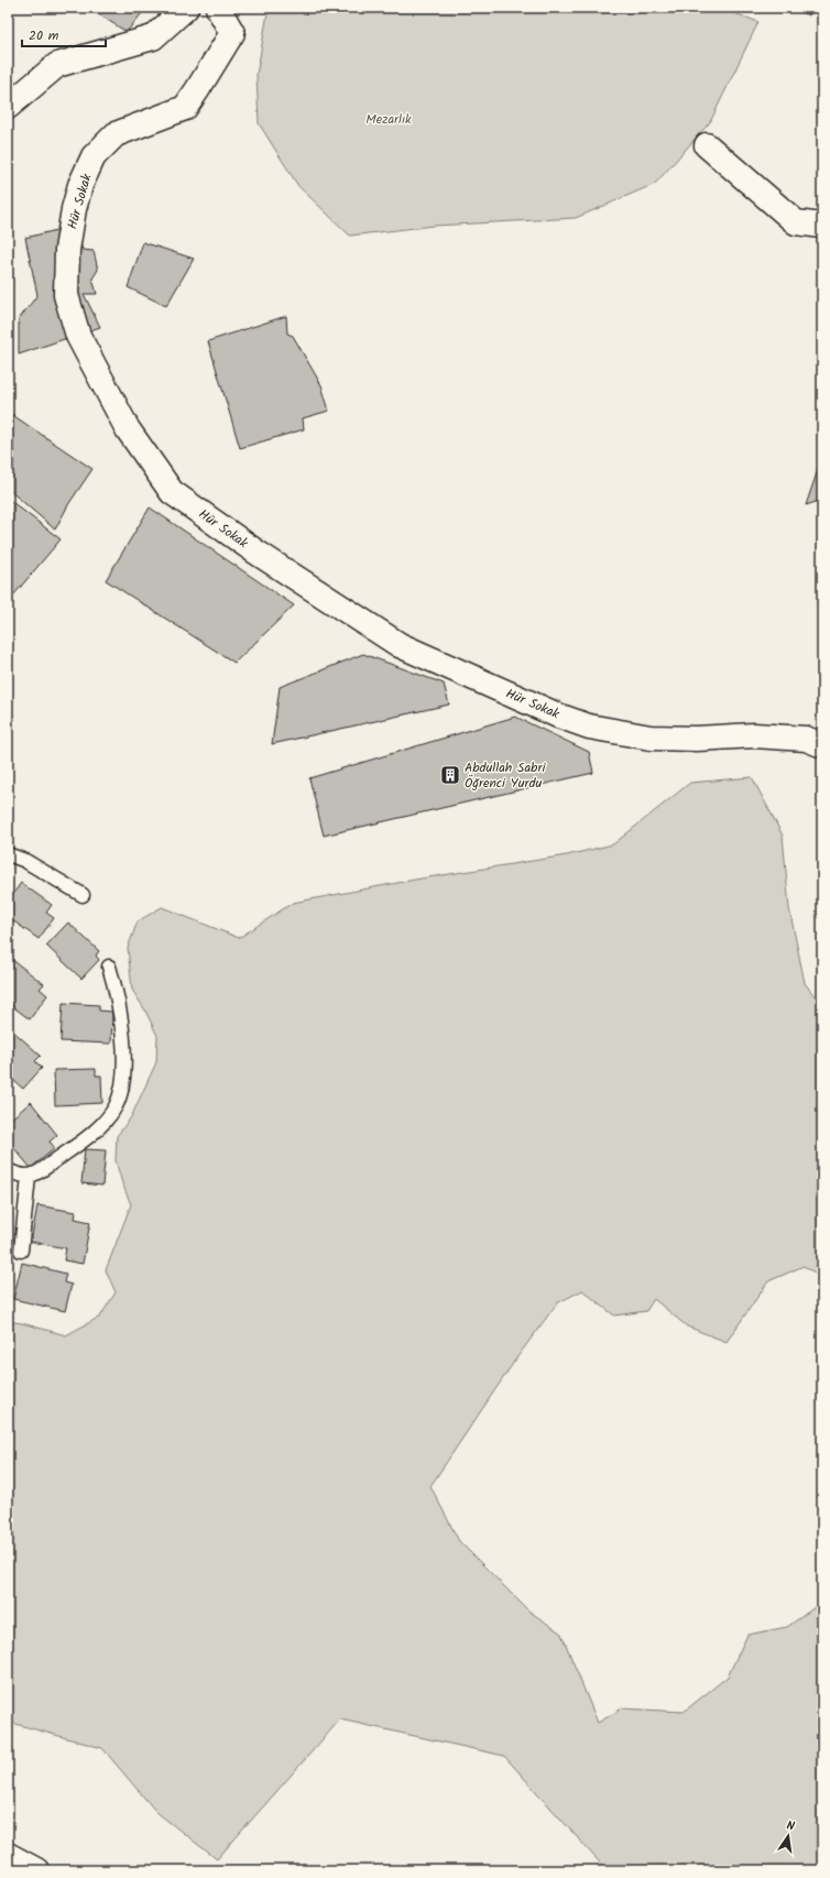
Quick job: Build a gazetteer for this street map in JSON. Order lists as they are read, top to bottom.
{
  "streets": {
    "street": ["Hür Sokak"]
  },
  "parks": ["Mezarlık"],
  "places": {
    "building": ["Abdullah Sabri Öğrenci Yurdu"]
  },
  "scale_bar": "20 m",
  "north": "top"
}
